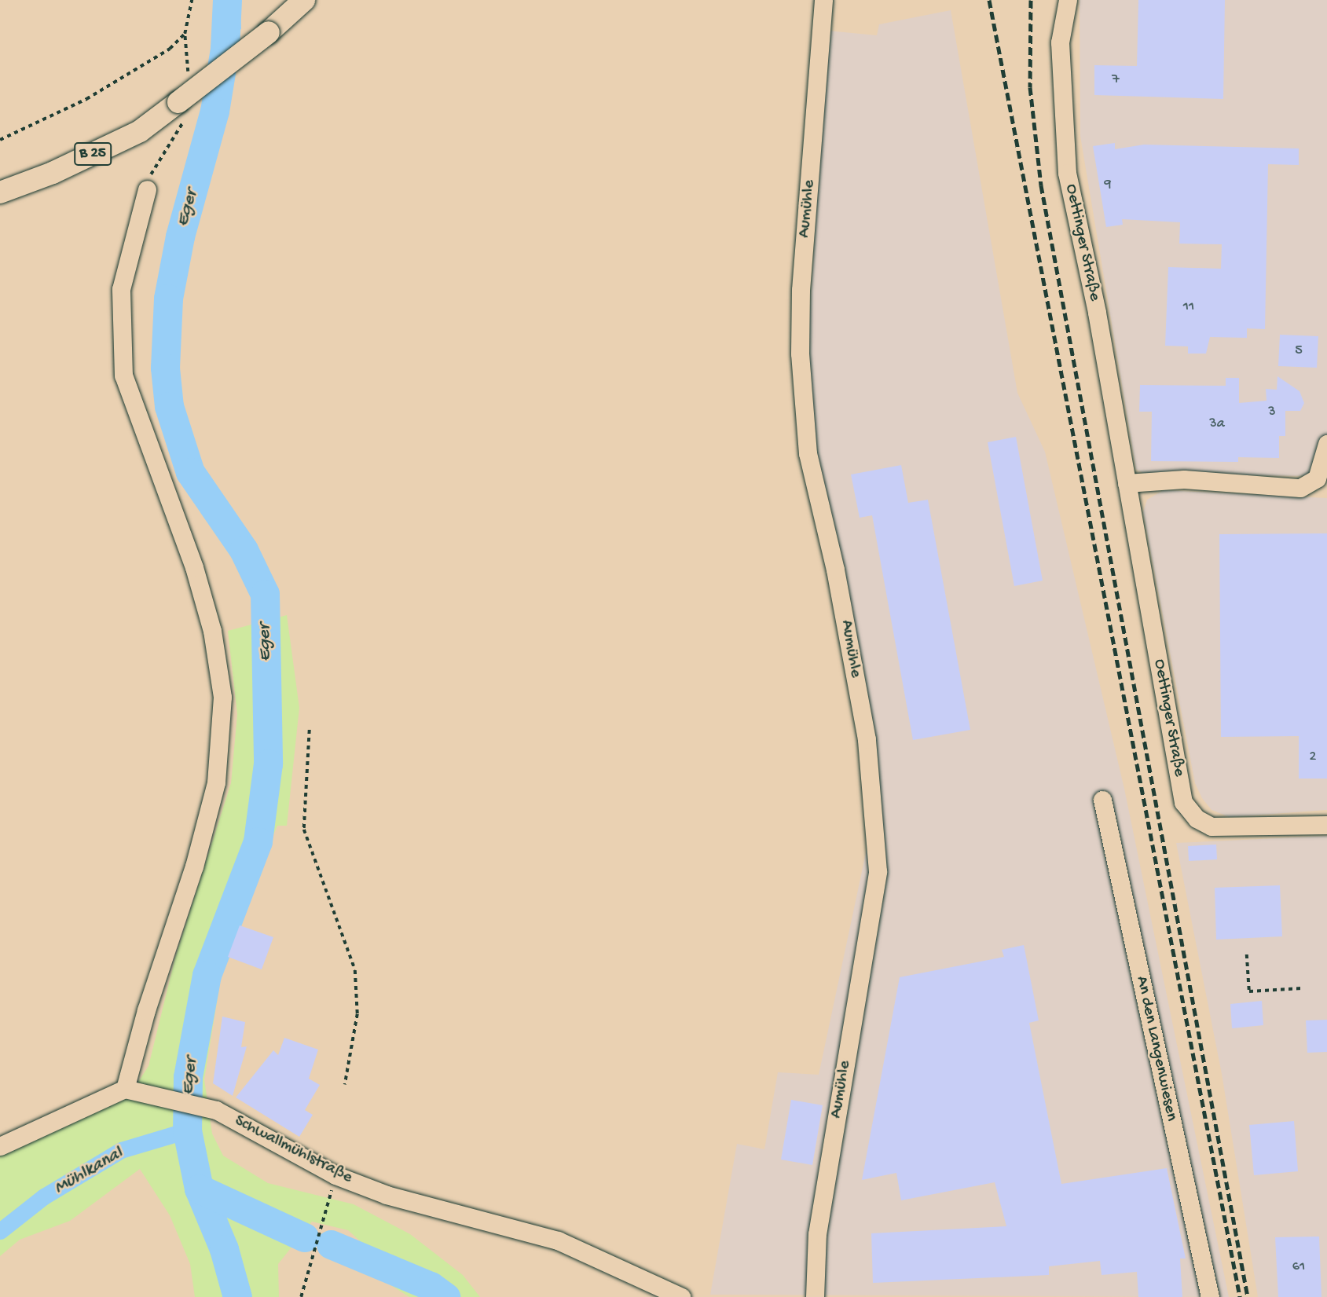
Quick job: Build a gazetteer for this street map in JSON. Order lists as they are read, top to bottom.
{
  "streets": {
    "main road": ["B 25"],
    "street": [
      "Aumühle",
      "Oettinger Straße",
      "An den Langenwiesen",
      "Schwallmühlstraße"
    ]
  },
  "water": ["Eger", "Mühlkanal"],
  "house_numbers": [
    "7",
    "9",
    "11",
    "5",
    "3",
    "3a",
    "2",
    "61"
  ]
}
